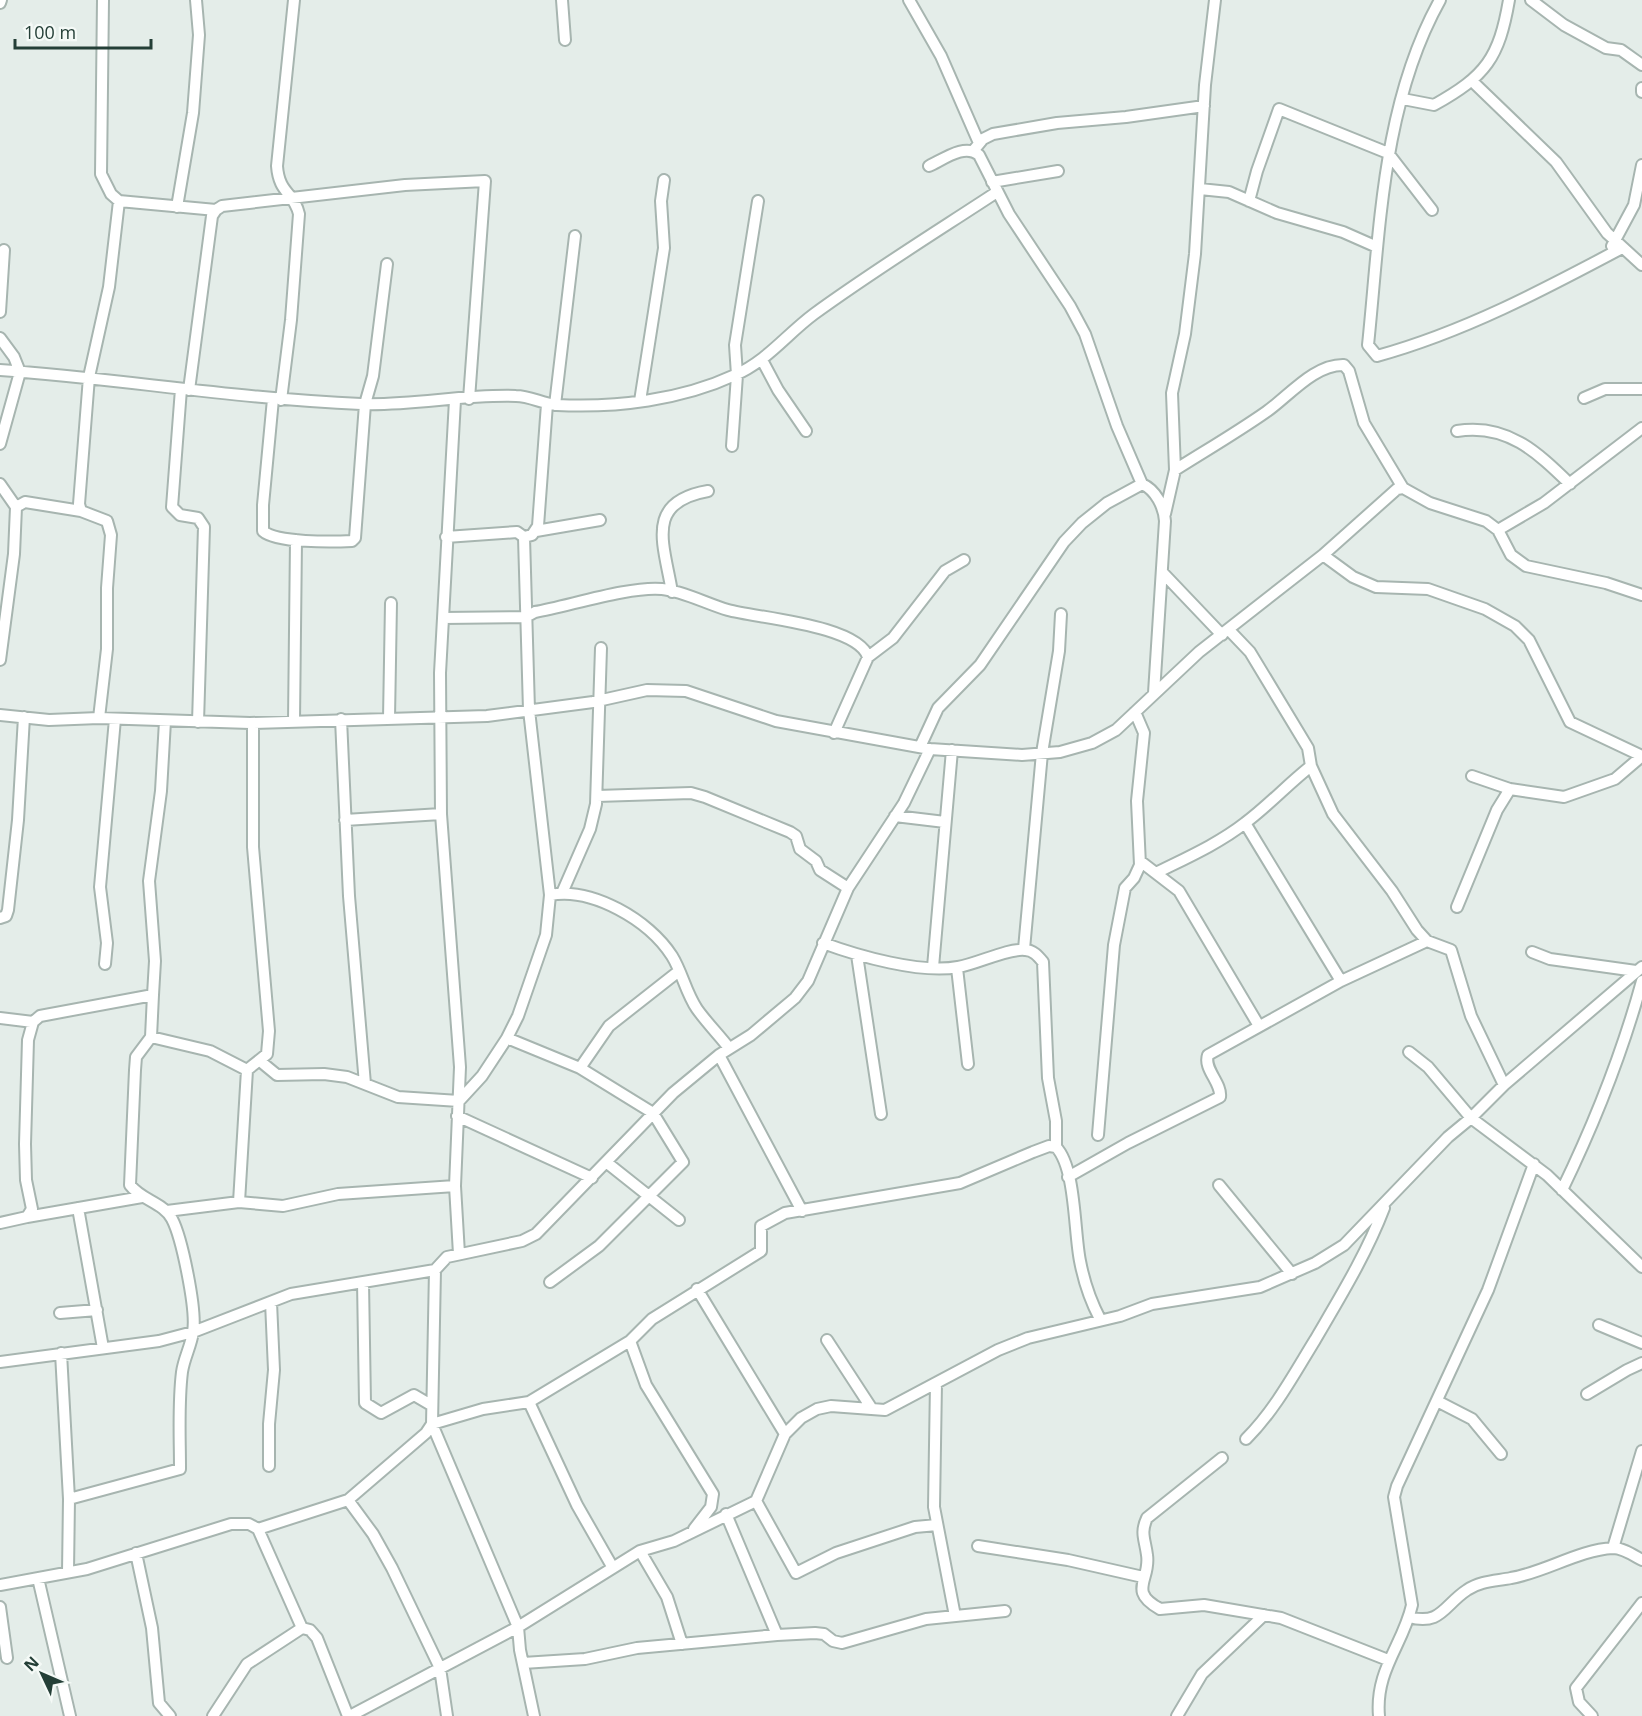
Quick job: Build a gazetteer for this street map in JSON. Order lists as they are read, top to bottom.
{
  "scale_bar": "100 m",
  "north": "top left"
}
